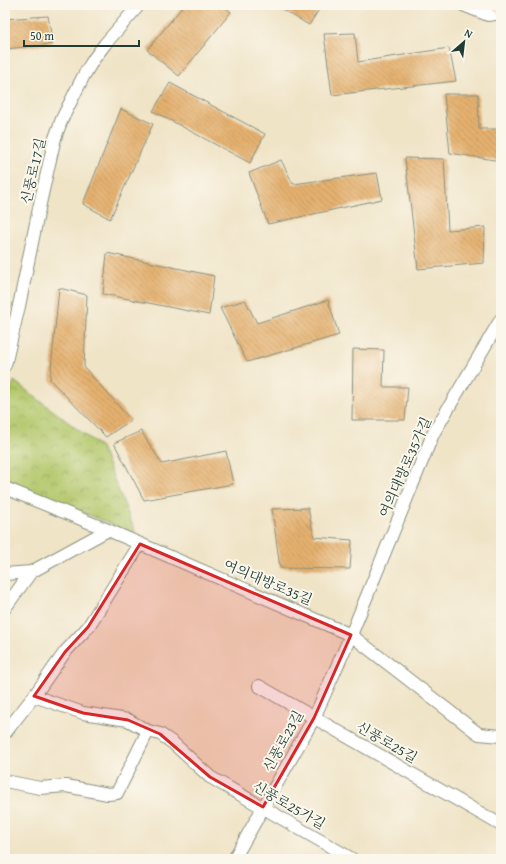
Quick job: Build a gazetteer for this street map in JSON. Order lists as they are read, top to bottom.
{
  "streets": {
    "street": [
      "신풍로17길",
      "여의대방로35가길",
      "여의대방로35길",
      "신풍로23길",
      "신풍로25길",
      "신풍로25가길"
    ]
  },
  "crossings": [
    ["여의대방로35가길", "여의대방로35길"],
    ["여의대방로35가길", "신풍로23길"],
    ["여의대방로35길", "신풍로23길"],
    ["신풍로23길", "신풍로25길"],
    ["신풍로23길", "신풍로25가길"]
  ],
  "scale_bar": "50 m",
  "north": "top right"
}
